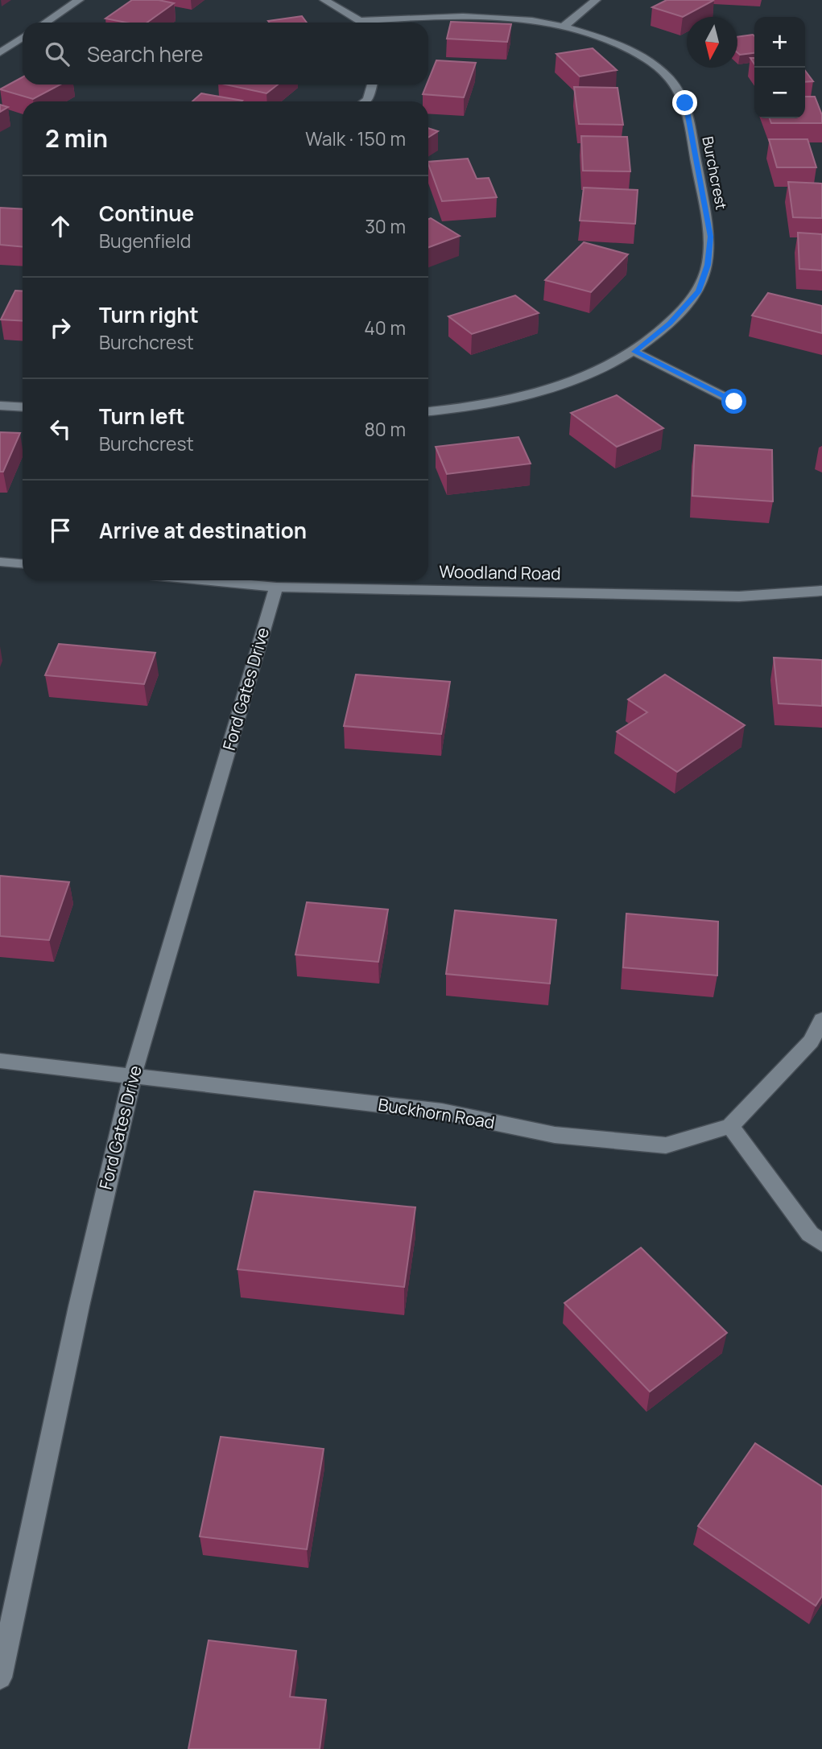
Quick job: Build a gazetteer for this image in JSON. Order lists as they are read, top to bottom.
{
  "streets": {
    "street": [
      "Burchcrest",
      "Woodland Road",
      "Ford Gates Drive",
      "Buckhorn Road"
    ]
  },
  "crossings": [
    ["Woodland Road", "Ford Gates Drive"],
    ["Ford Gates Drive", "Buckhorn Road"]
  ],
  "north": "bottom",
  "page": {
    "map_buttons": ["+", "−"],
    "search": "Search here",
    "heading": ["2 min", "Walk · 150 m"],
    "list": [
      ["Continue", "Bugenfield", "30 m"],
      ["Turn right", "Burchcrest", "40 m"],
      ["Turn left", "Burchcrest", "80 m"],
      "Arrive at destination"
    ]
  }
}
